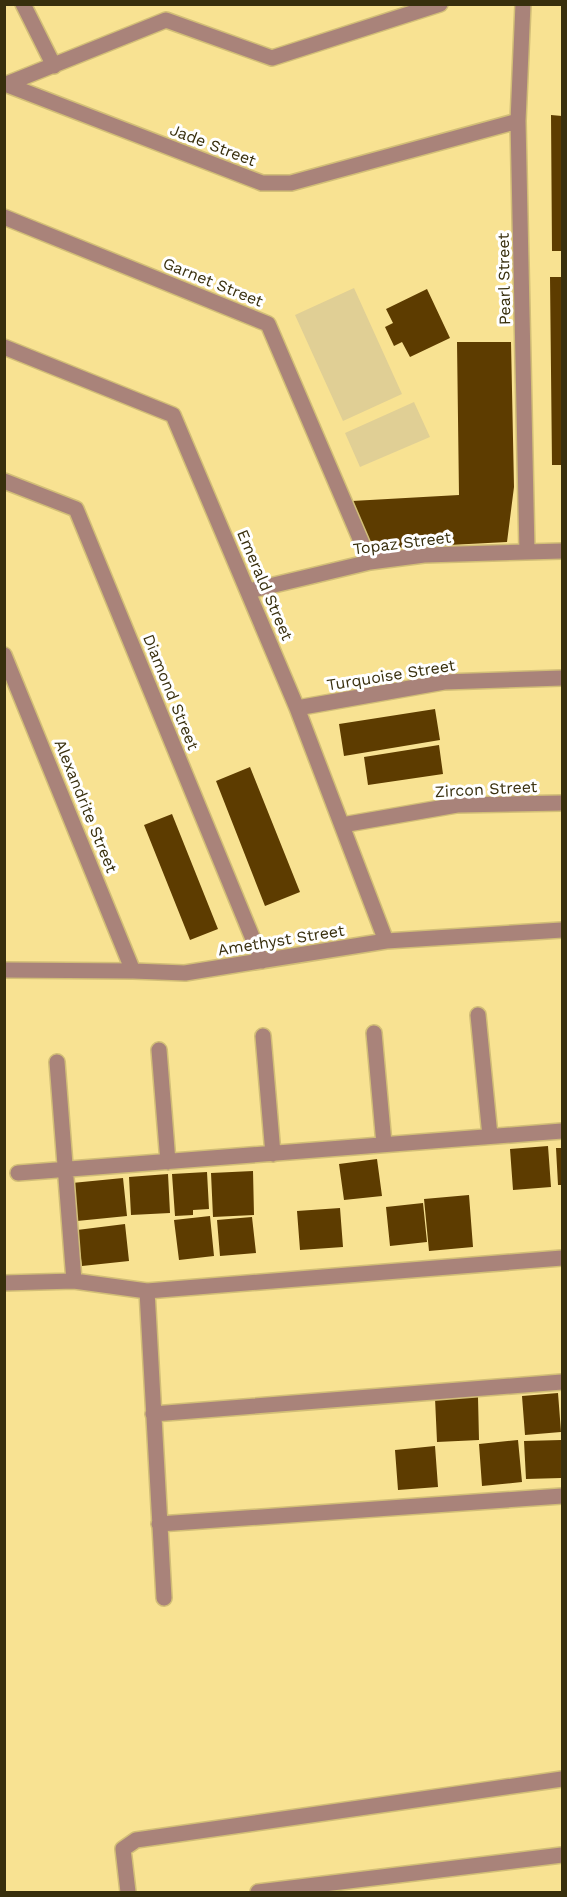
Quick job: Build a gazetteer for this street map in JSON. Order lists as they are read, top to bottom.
{
  "streets": {
    "street": [
      "Jade Street",
      "Pearl Street",
      "Garnet Street",
      "Topaz Street",
      "Emerald Street",
      "Turquoise Street",
      "Diamond Street",
      "Zircon Street",
      "Alexandrite Street",
      "Amethyst Street"
    ]
  },
  "crossings": [
    ["Jade Street", "Pearl Street"],
    ["Pearl Street", "Topaz Street"],
    ["Garnet Street", "Topaz Street"],
    ["Topaz Street", "Emerald Street"],
    ["Emerald Street", "Turquoise Street"],
    ["Emerald Street", "Zircon Street"],
    ["Emerald Street", "Amethyst Street"],
    ["Diamond Street", "Amethyst Street"],
    ["Alexandrite Street", "Amethyst Street"]
  ]
}
